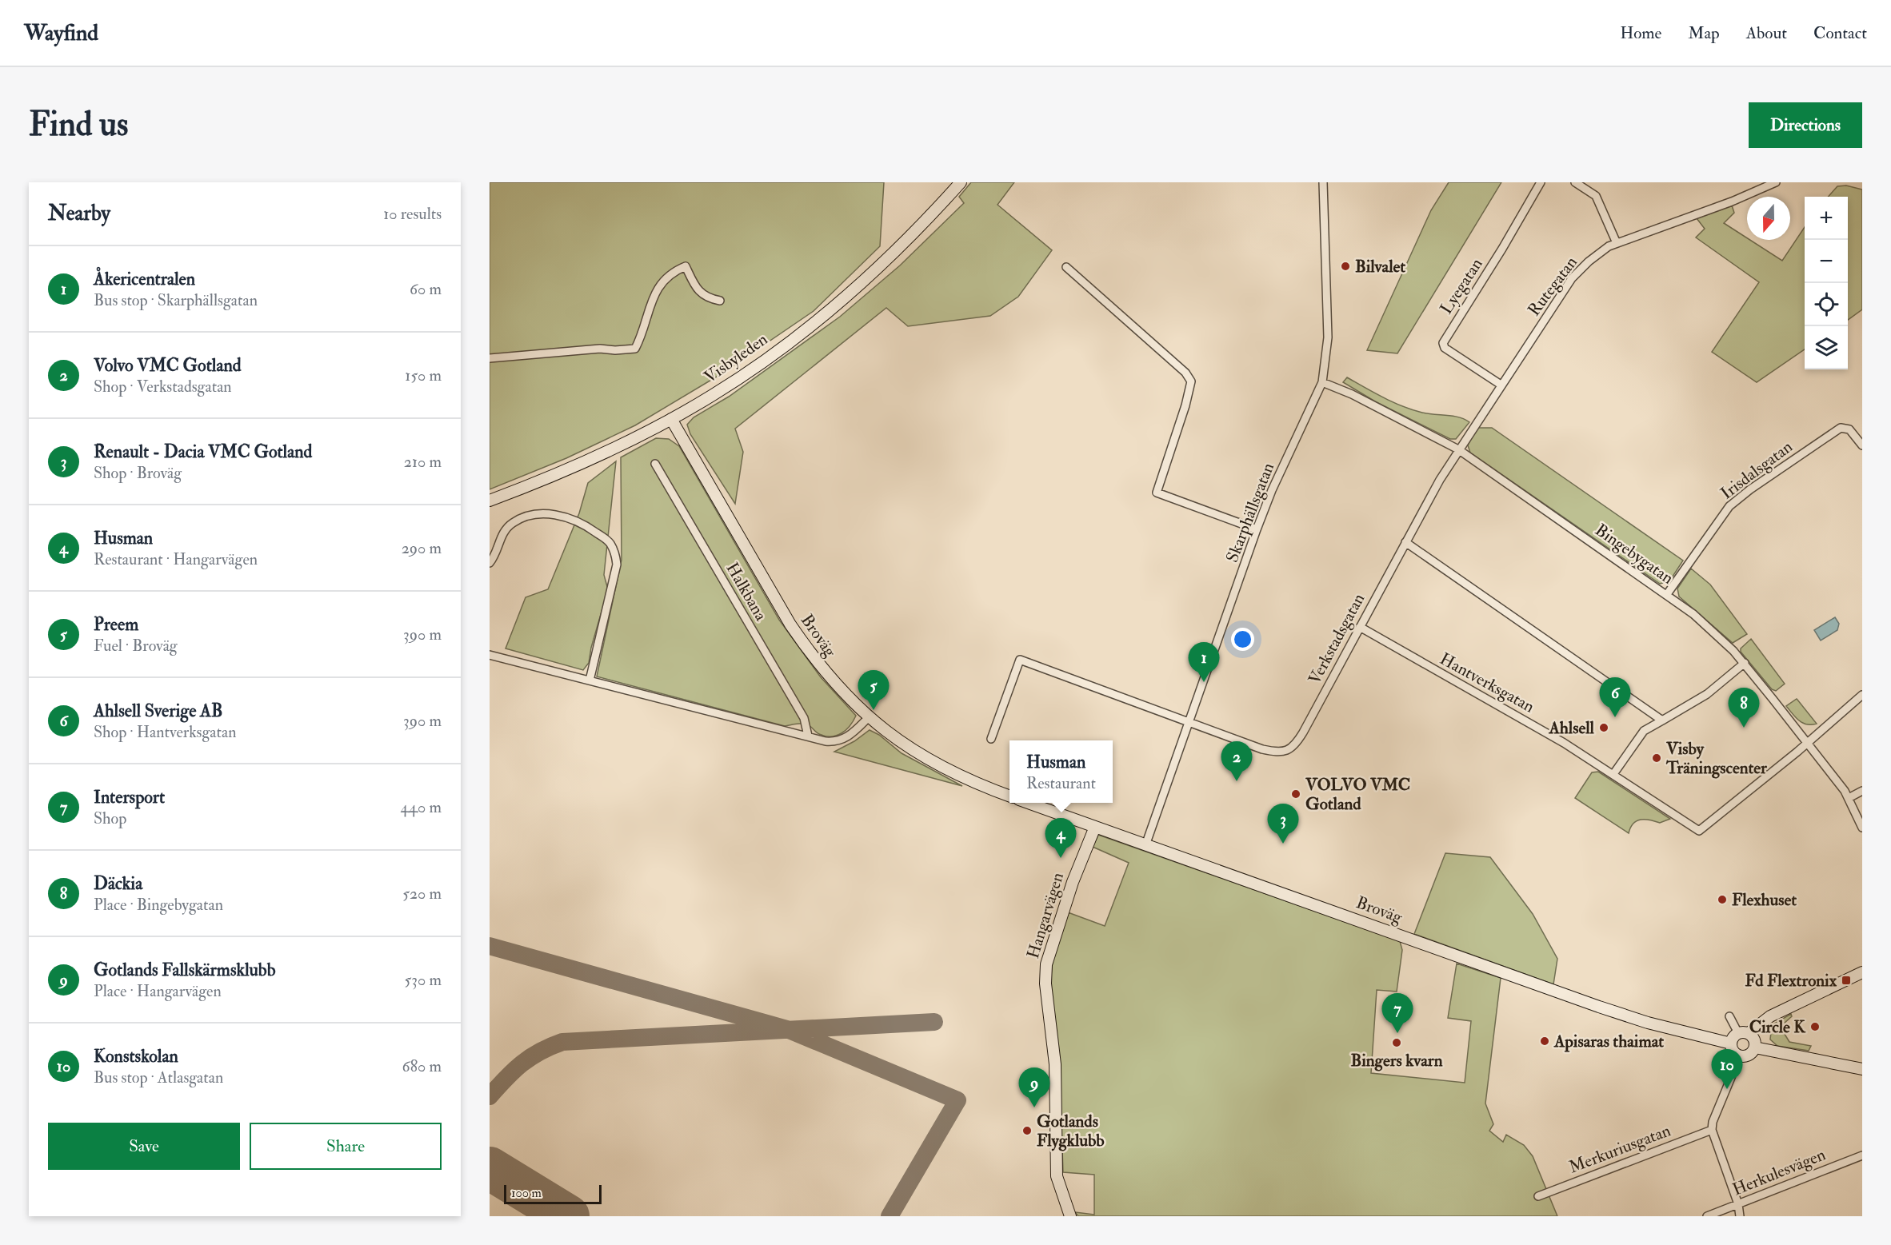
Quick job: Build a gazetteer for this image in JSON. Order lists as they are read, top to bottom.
{
  "streets": {
    "main road": ["Visbyleden", "Broväg", "Hangarvägen"],
    "street": [
      "Lyegatan",
      "Rutegatan",
      "Irisdalsgatan",
      "Skarphällsgatan",
      "Bingebygatan",
      "Halkbana",
      "Verkstadsgatan",
      "Hantverksgatan",
      "Merkuriusgatan",
      "Herkulesvägen"
    ]
  },
  "crossings": [
    ["Lyegatan", "Rutegatan"],
    ["Rutegatan", "Bingebygatan"],
    ["Rutegatan", "Verkstadsgatan"],
    ["Visbyleden", "Broväg"],
    ["Irisdalsgatan", "Bingebygatan"],
    ["Skarphällsgatan", "Bingebygatan"],
    ["Skarphällsgatan", "Broväg"],
    ["Skarphällsgatan", "Verkstadsgatan"],
    ["Bingebygatan", "Verkstadsgatan"],
    ["Bingebygatan", "Hantverksgatan"],
    ["Broväg", "Hangarvägen"],
    ["Verkstadsgatan", "Hantverksgatan"]
  ],
  "places": {
    "other": [
      "Bilvalet",
      "Ahlsell",
      "Visby Träningscenter",
      "VOLVO VMC Gotland",
      "Flexhuset",
      "Circle K",
      "Apisaras thaimat",
      "Bingers kvarn",
      "Gotlands Flygklubb"
    ],
    "transit": ["Fd Flextronix"]
  },
  "scale_bar": "100 m",
  "north": "bottom",
  "page": {
    "header": "Wayfind",
    "nav": [
      "Home",
      "Map",
      "About",
      "Contact"
    ],
    "buttons": [
      "Directions",
      ["Save", "Share"]
    ],
    "title": "Find us",
    "heading": ["Nearby", "10 results"],
    "map_buttons": ["+", "−"],
    "list": [
      {
        "mark": "1",
        "name": "Åkericentralen",
        "note": "Bus stop · Skarphällsgatan",
        "value": "60 m"
      },
      {
        "mark": "2",
        "name": "Volvo VMC Gotland",
        "note": "Shop · Verkstadsgatan",
        "value": "150 m"
      },
      {
        "mark": "3",
        "name": "Renault - Dacia VMC Gotland",
        "note": "Shop · Broväg",
        "value": "210 m"
      },
      {
        "mark": "4",
        "name": "Husman",
        "note": "Restaurant · Hangarvägen",
        "value": "290 m"
      },
      {
        "mark": "5",
        "name": "Preem",
        "note": "Fuel · Broväg",
        "value": "390 m"
      },
      {
        "mark": "6",
        "name": "Ahlsell Sverige AB",
        "note": "Shop · Hantverksgatan",
        "value": "390 m"
      },
      {
        "mark": "7",
        "name": "Intersport",
        "note": "Shop",
        "value": "440 m"
      },
      {
        "mark": "8",
        "name": "Däckia",
        "note": "Place · Bingebygatan",
        "value": "520 m"
      },
      {
        "mark": "9",
        "name": "Gotlands Fallskärmsklubb",
        "note": "Place · Hangarvägen",
        "value": "530 m"
      },
      {
        "mark": "10",
        "name": "Konstskolan",
        "note": "Bus stop · Atlasgatan",
        "value": "680 m"
      }
    ],
    "pins": [
      "1",
      "5",
      "6",
      "8",
      "2",
      "3",
      "4",
      "7",
      "10",
      "9"
    ],
    "popup": ["Husman", "Restaurant"],
    "scale": "100 m"
  }
}
